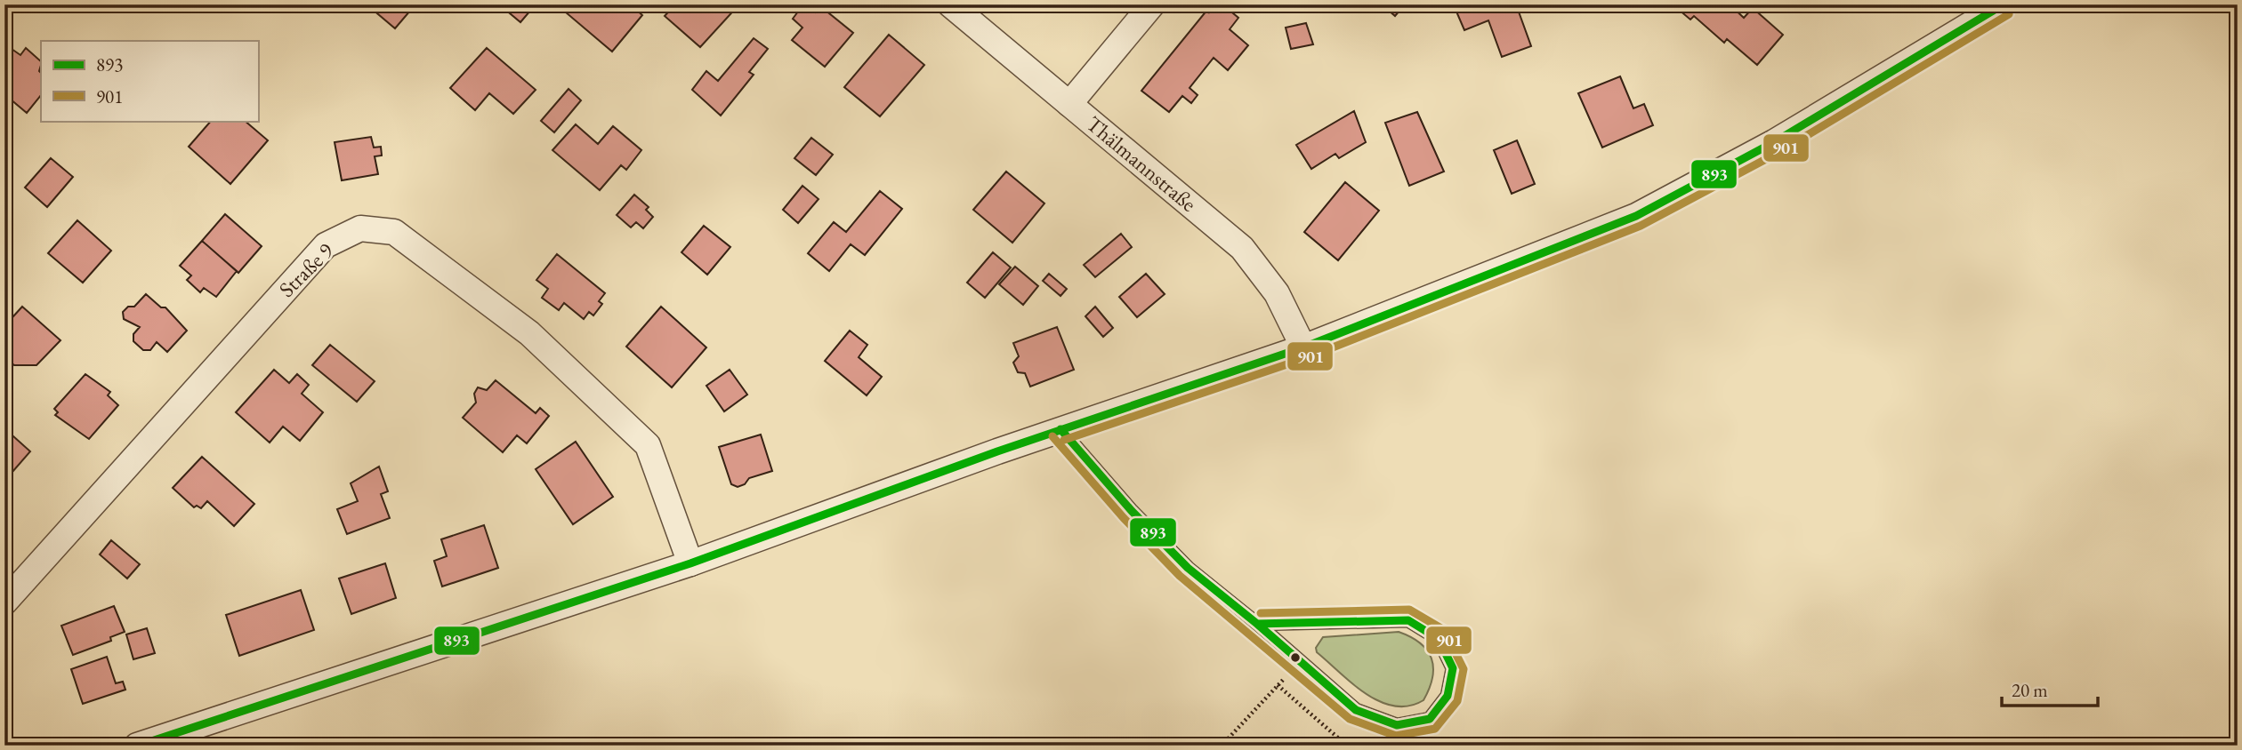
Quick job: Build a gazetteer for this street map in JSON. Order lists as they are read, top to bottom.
{
  "streets": {
    "street": ["Thälmannstraße", "Straße 9"]
  },
  "lines": ["transit line 893", "transit line 901"],
  "legend": ["893", "901"],
  "scale_bar": "20 m"
}
